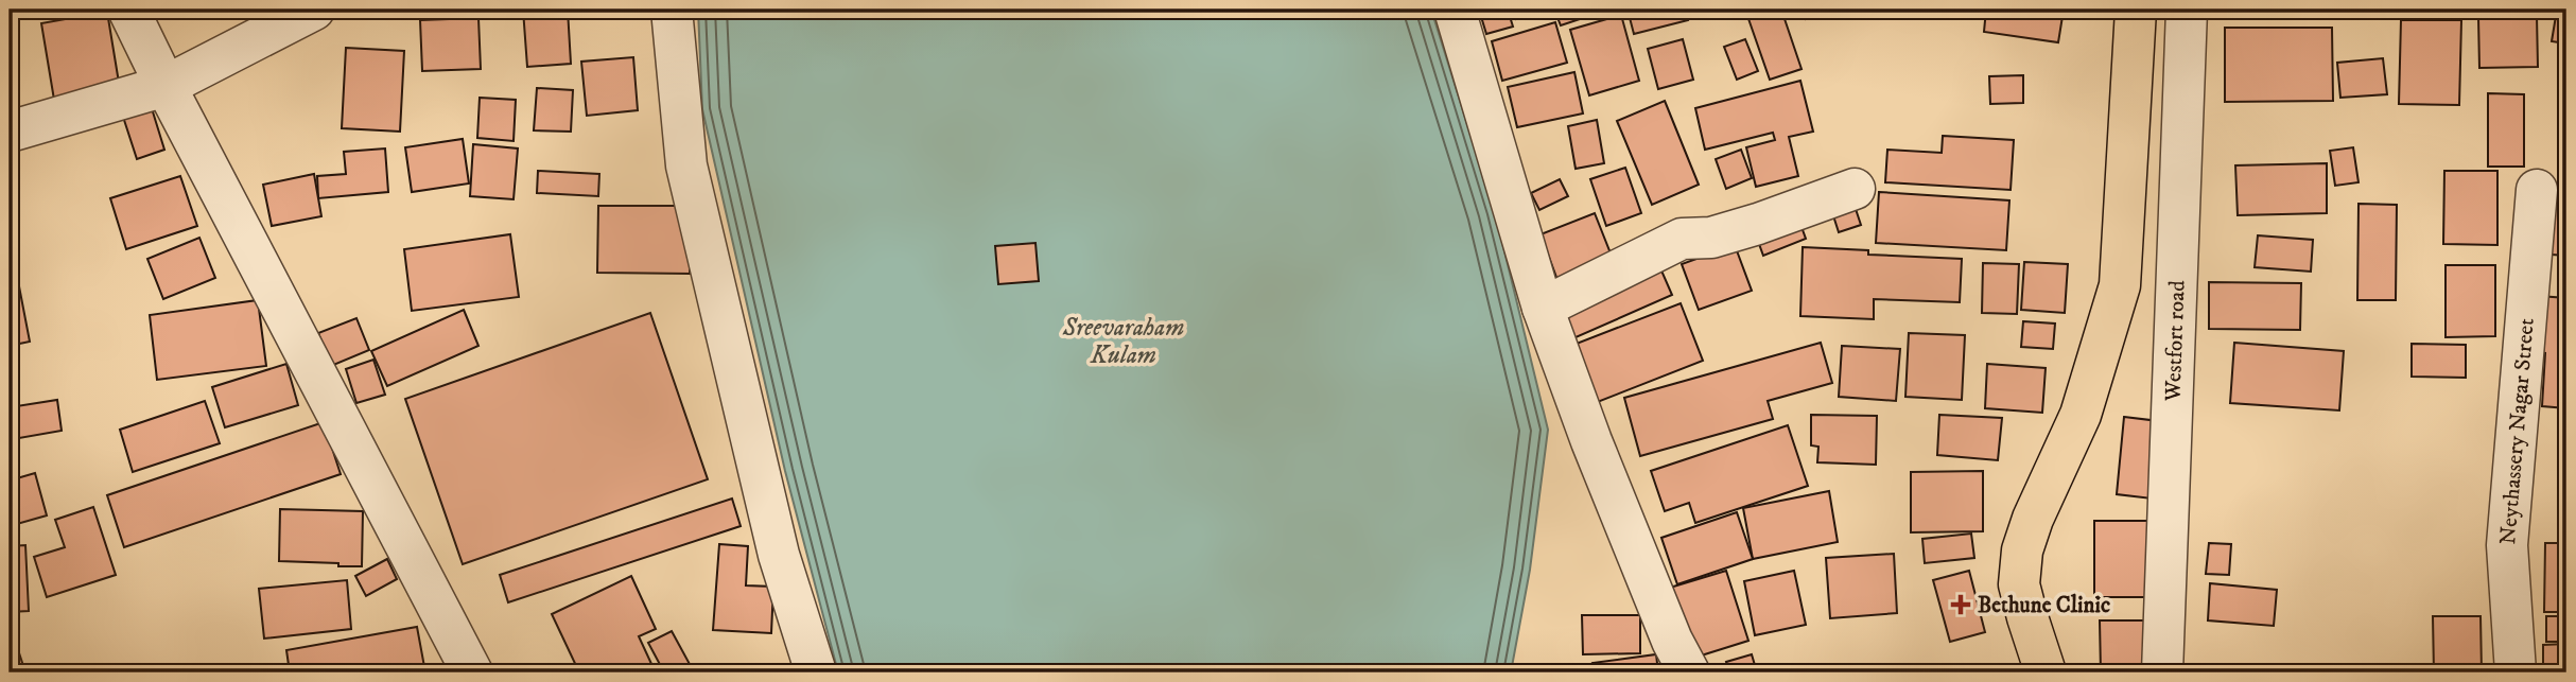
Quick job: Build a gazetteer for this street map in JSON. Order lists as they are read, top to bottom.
{
  "streets": {
    "street": ["Westfort road", "Neythassery Nagar Street"]
  },
  "water": ["Sreevaraham Kulam"],
  "places": {
    "health": ["Bethune Clinic"]
  }
}
